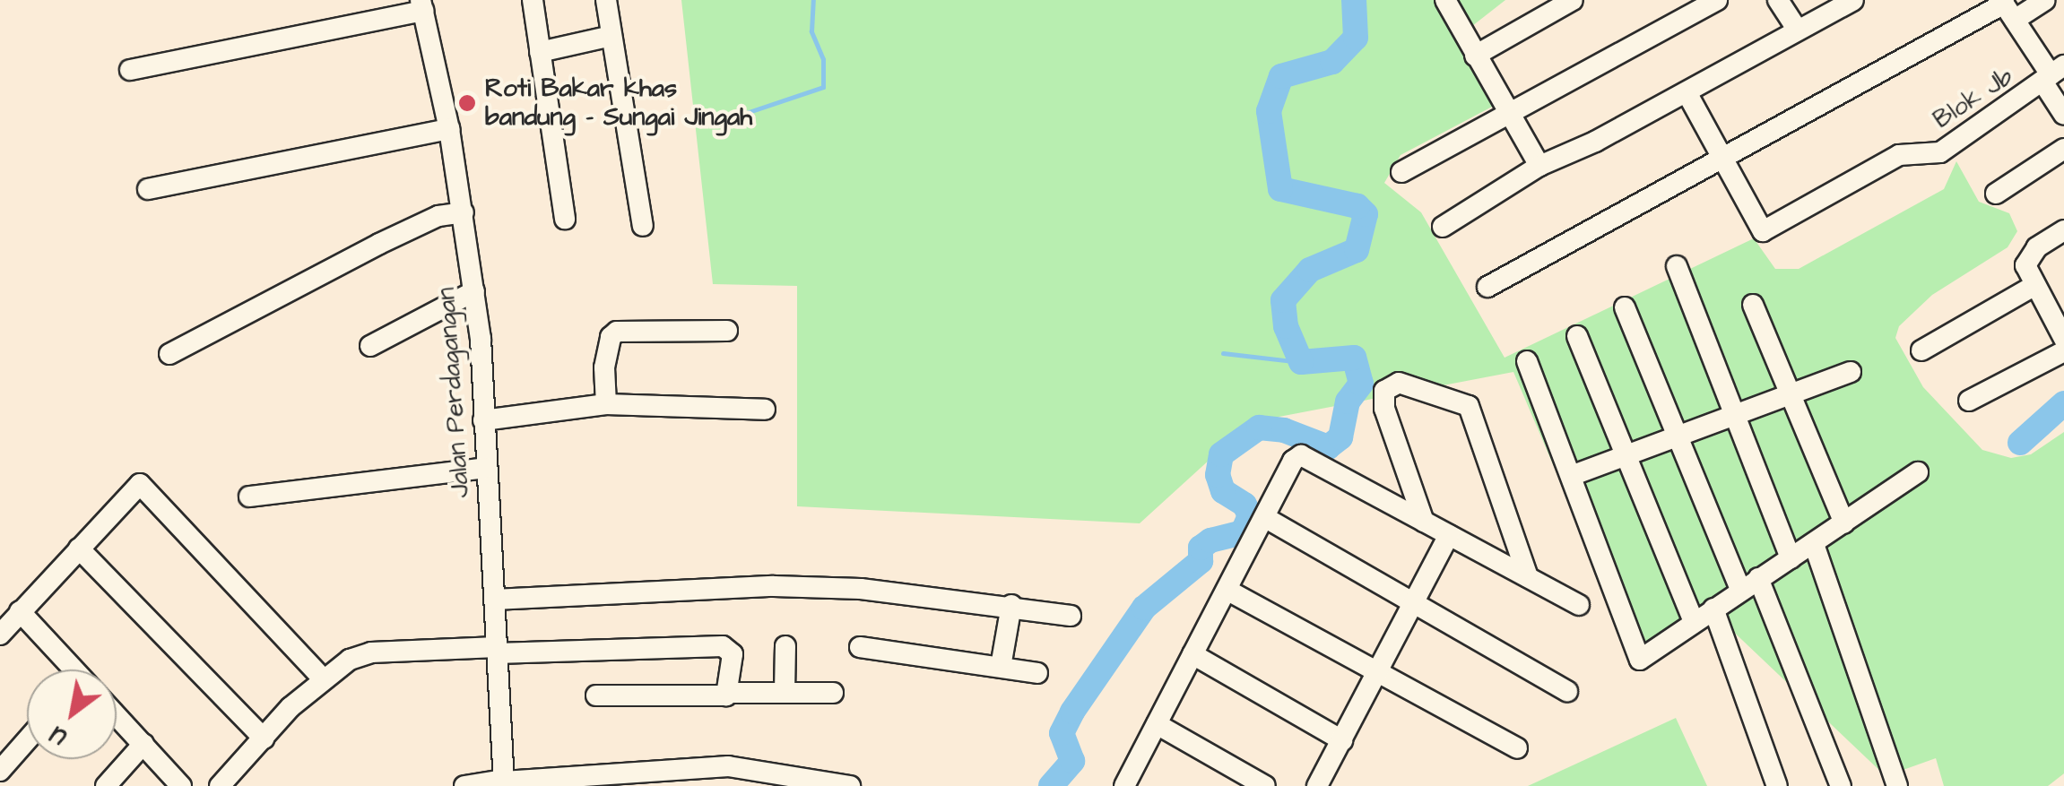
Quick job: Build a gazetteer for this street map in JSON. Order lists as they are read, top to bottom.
{
  "streets": {
    "street": ["Blok Jb", "Jalan Perdagangan"]
  },
  "places": ["Roti Bakar khas bandung - Sungai Jingah"],
  "north": "bottom left"
}
